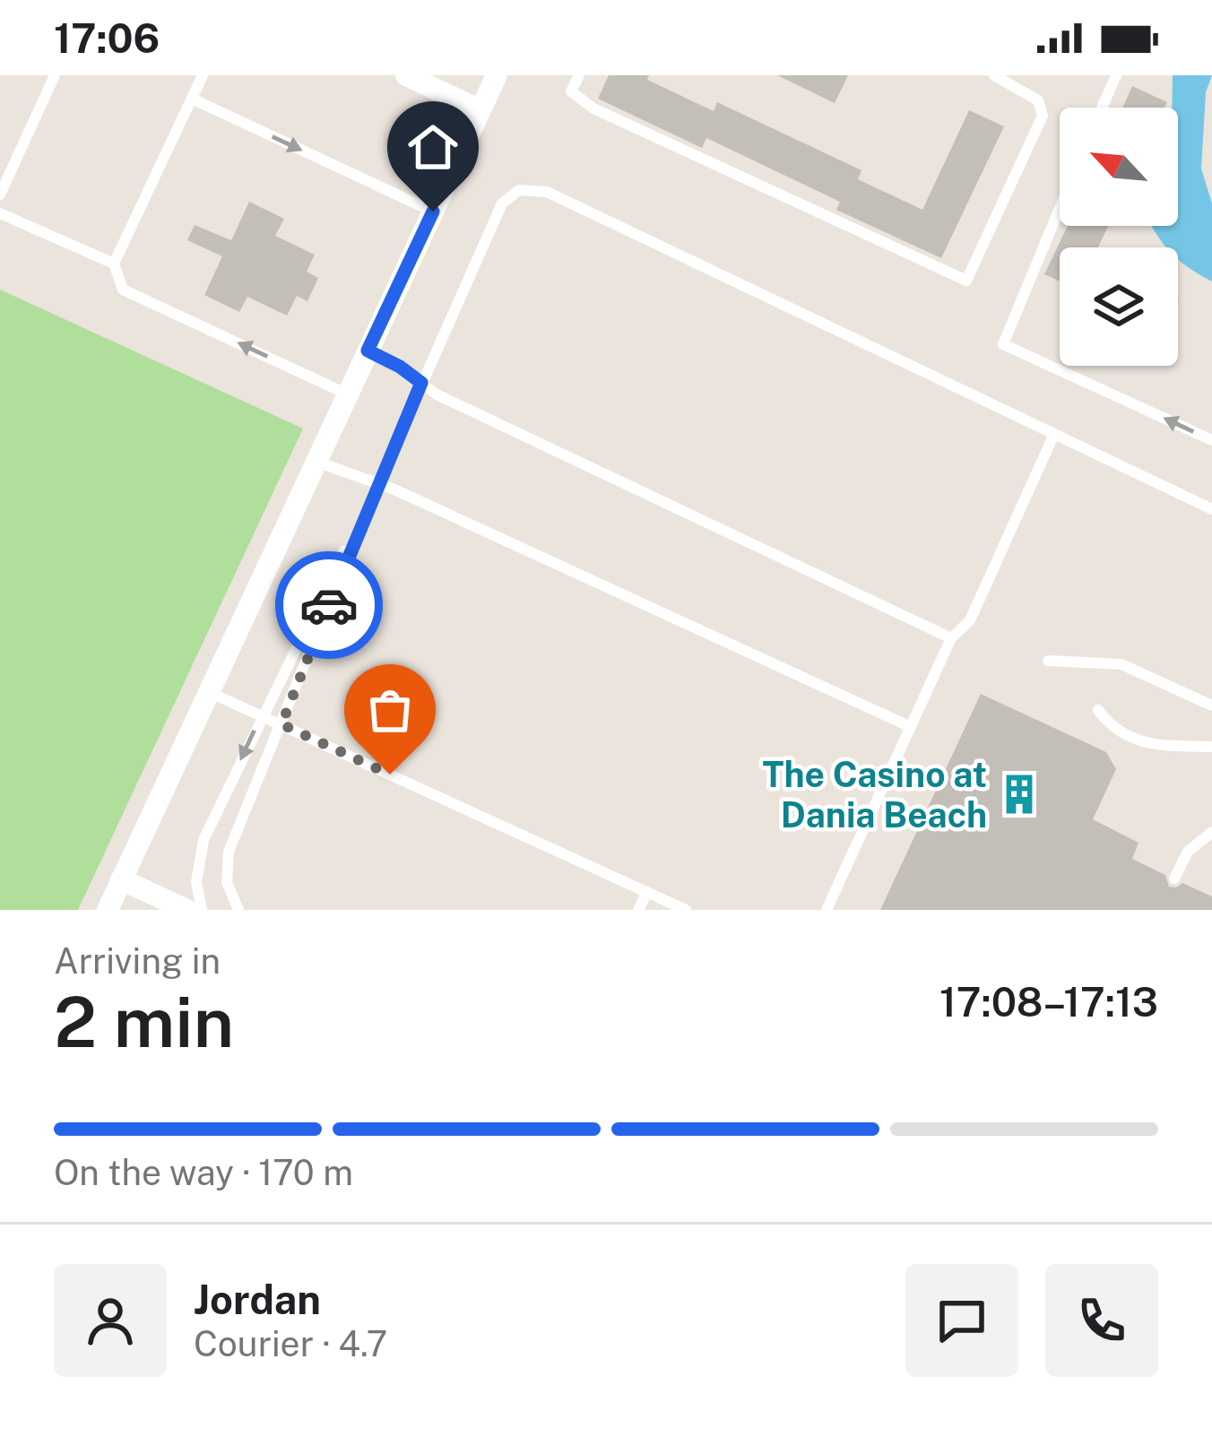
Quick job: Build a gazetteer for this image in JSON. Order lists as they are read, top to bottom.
{
  "places": {
    "building": ["The Casino at Dania Beach"]
  },
  "north": "top left",
  "page": {
    "status": "17:06",
    "heading": ["2 min", "Arriving in", "17:08–17:13"],
    "panel": ["Jordan", "Courier · 4.7"],
    "bar": "On the way · 170 m"
  }
}
